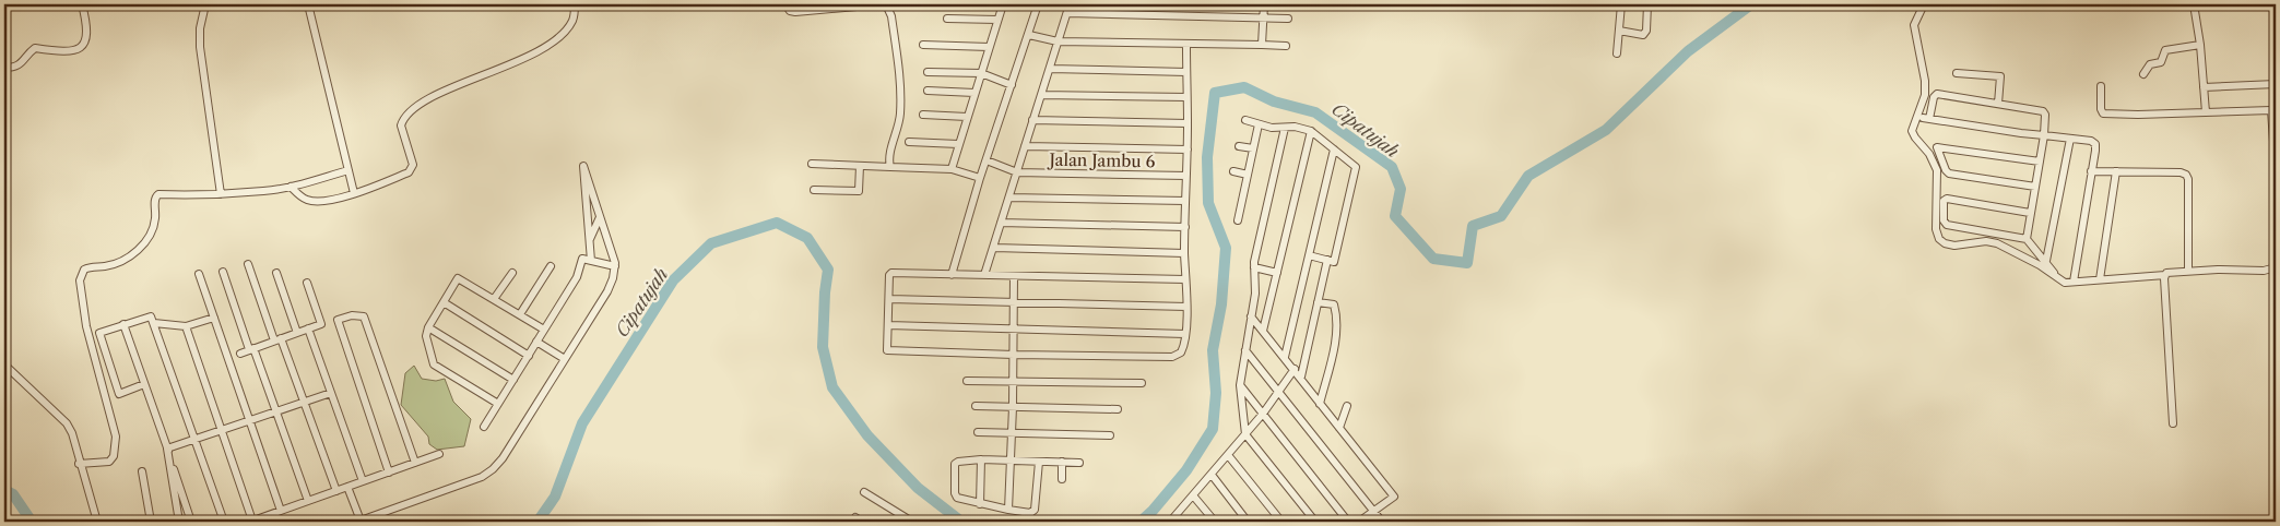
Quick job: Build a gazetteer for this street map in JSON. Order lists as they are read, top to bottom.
{
  "streets": {
    "street": ["Jalan Jambu 6"]
  },
  "water": ["Cipatujah"]
}
